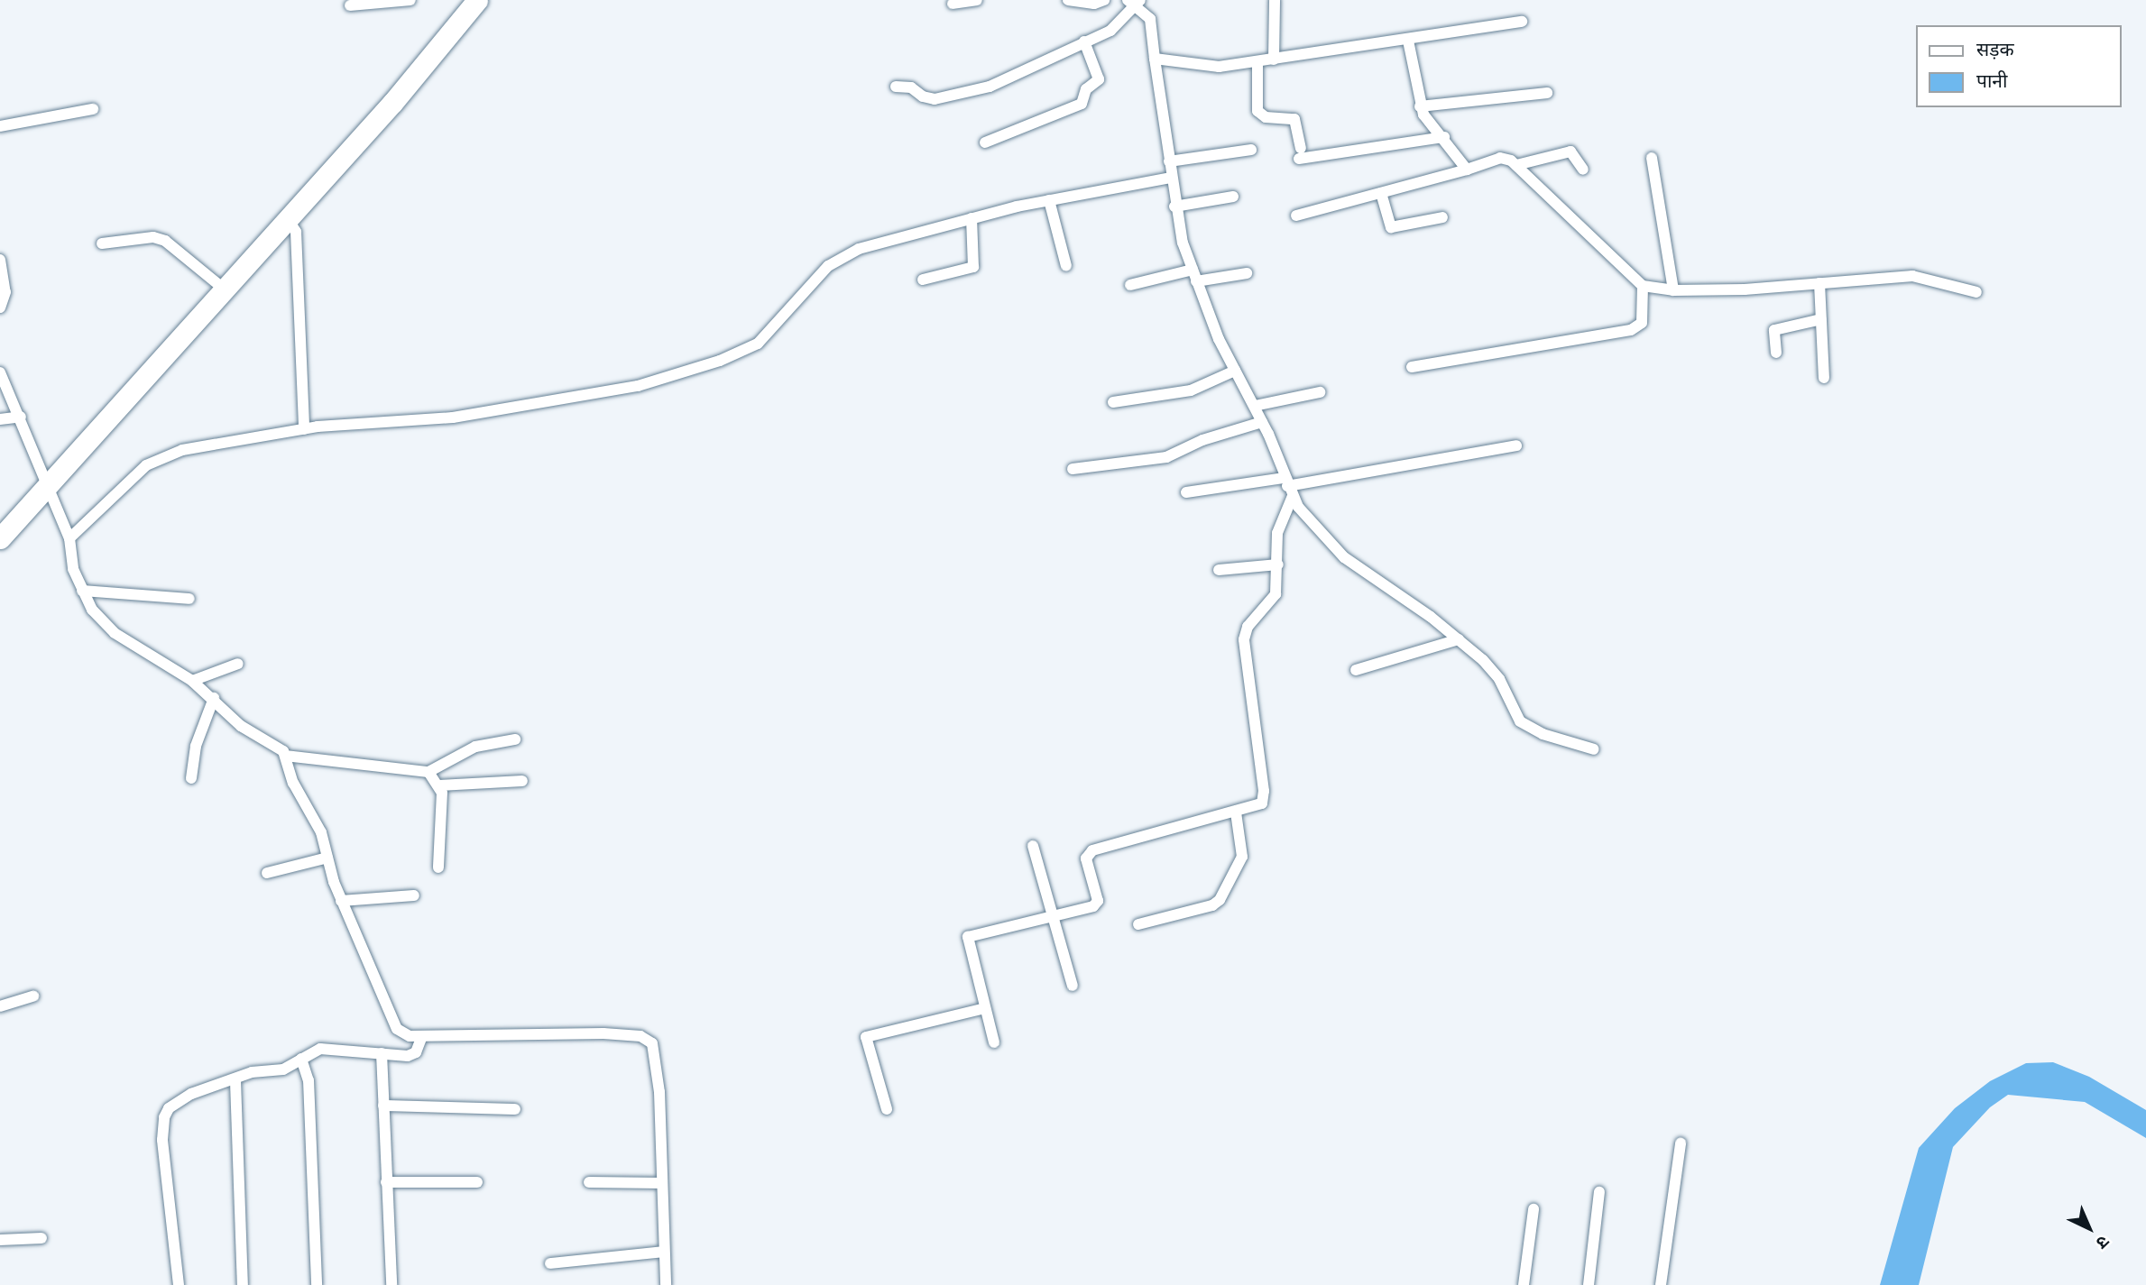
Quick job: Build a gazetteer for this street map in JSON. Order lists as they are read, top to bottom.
{
  "legend": ["सड़क", "पानी"],
  "north": "bottom right"
}
